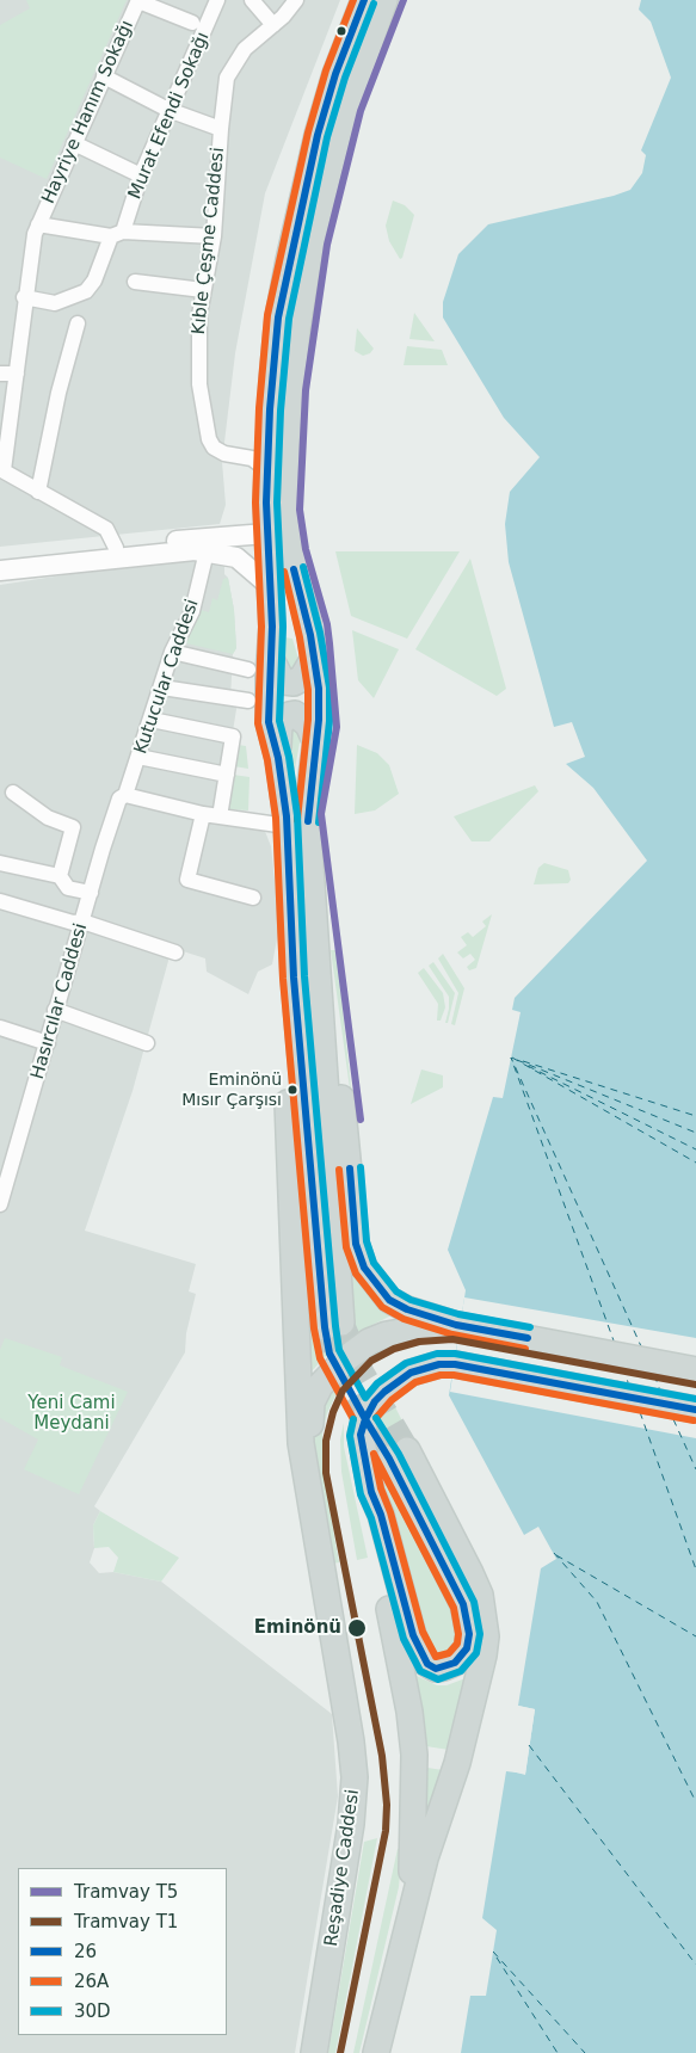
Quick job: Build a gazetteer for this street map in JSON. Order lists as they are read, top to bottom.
{
  "streets": {
    "main road": ["Reşadiye Caddesi"],
    "street": [
      "Hayriye Hanım Sokağı",
      "Murat Efendi Sokağı",
      "Kıble Çeşme Caddesi",
      "Kutucular Caddesi",
      "Hasırcılar Caddesi"
    ]
  },
  "crossings": [
    ["Hayriye Hanım Sokağı", "Murat Efendi Sokağı"],
    ["Kutucular Caddesi", "Hasırcılar Caddesi"]
  ],
  "parks": ["Yeni Cami Meydani"],
  "places": ["Eminönü Mısır Çarşısı", "Eminönü"],
  "lines": [
    "tram line T5",
    "transit line 26",
    "transit line 26A",
    "transit line 30D",
    "tram line T1"
  ],
  "legend": [
    "Tramvay T5",
    "Tramvay T1",
    "26",
    "26A",
    "30D"
  ]
}
